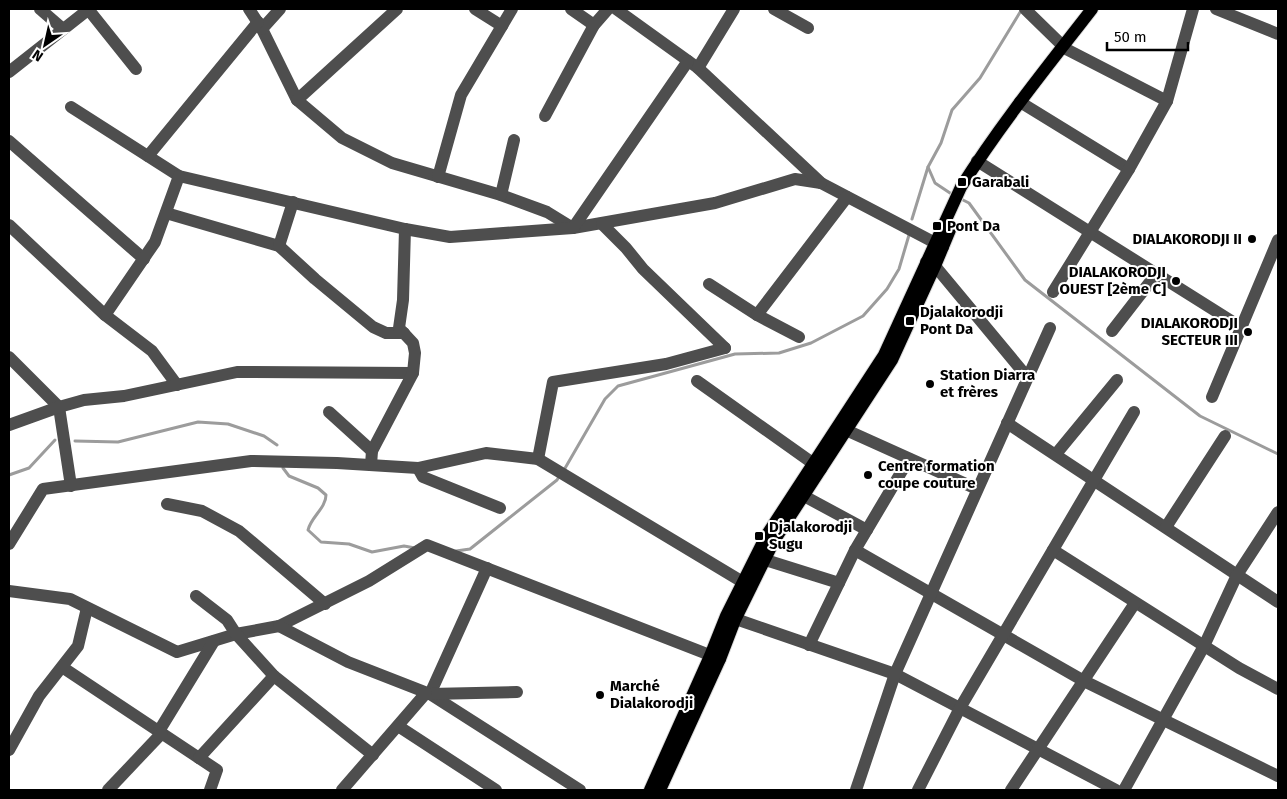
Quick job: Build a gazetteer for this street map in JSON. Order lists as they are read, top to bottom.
{
  "places": {
    "transit": [
      "Garabali",
      "Pont Da",
      "Djalakorodji Pont Da",
      "Djalakorodji Sugu"
    ],
    "other": [
      "DIALAKORODJI II",
      "DIALAKORODJI OUEST [2ème C]",
      "DIALAKORODJI SECTEUR III",
      "Station Diarra et frères",
      "Centre formation coupe couture",
      "Marché Dialakorodji"
    ]
  },
  "scale_bar": "50 m",
  "north": "bottom left"
}
